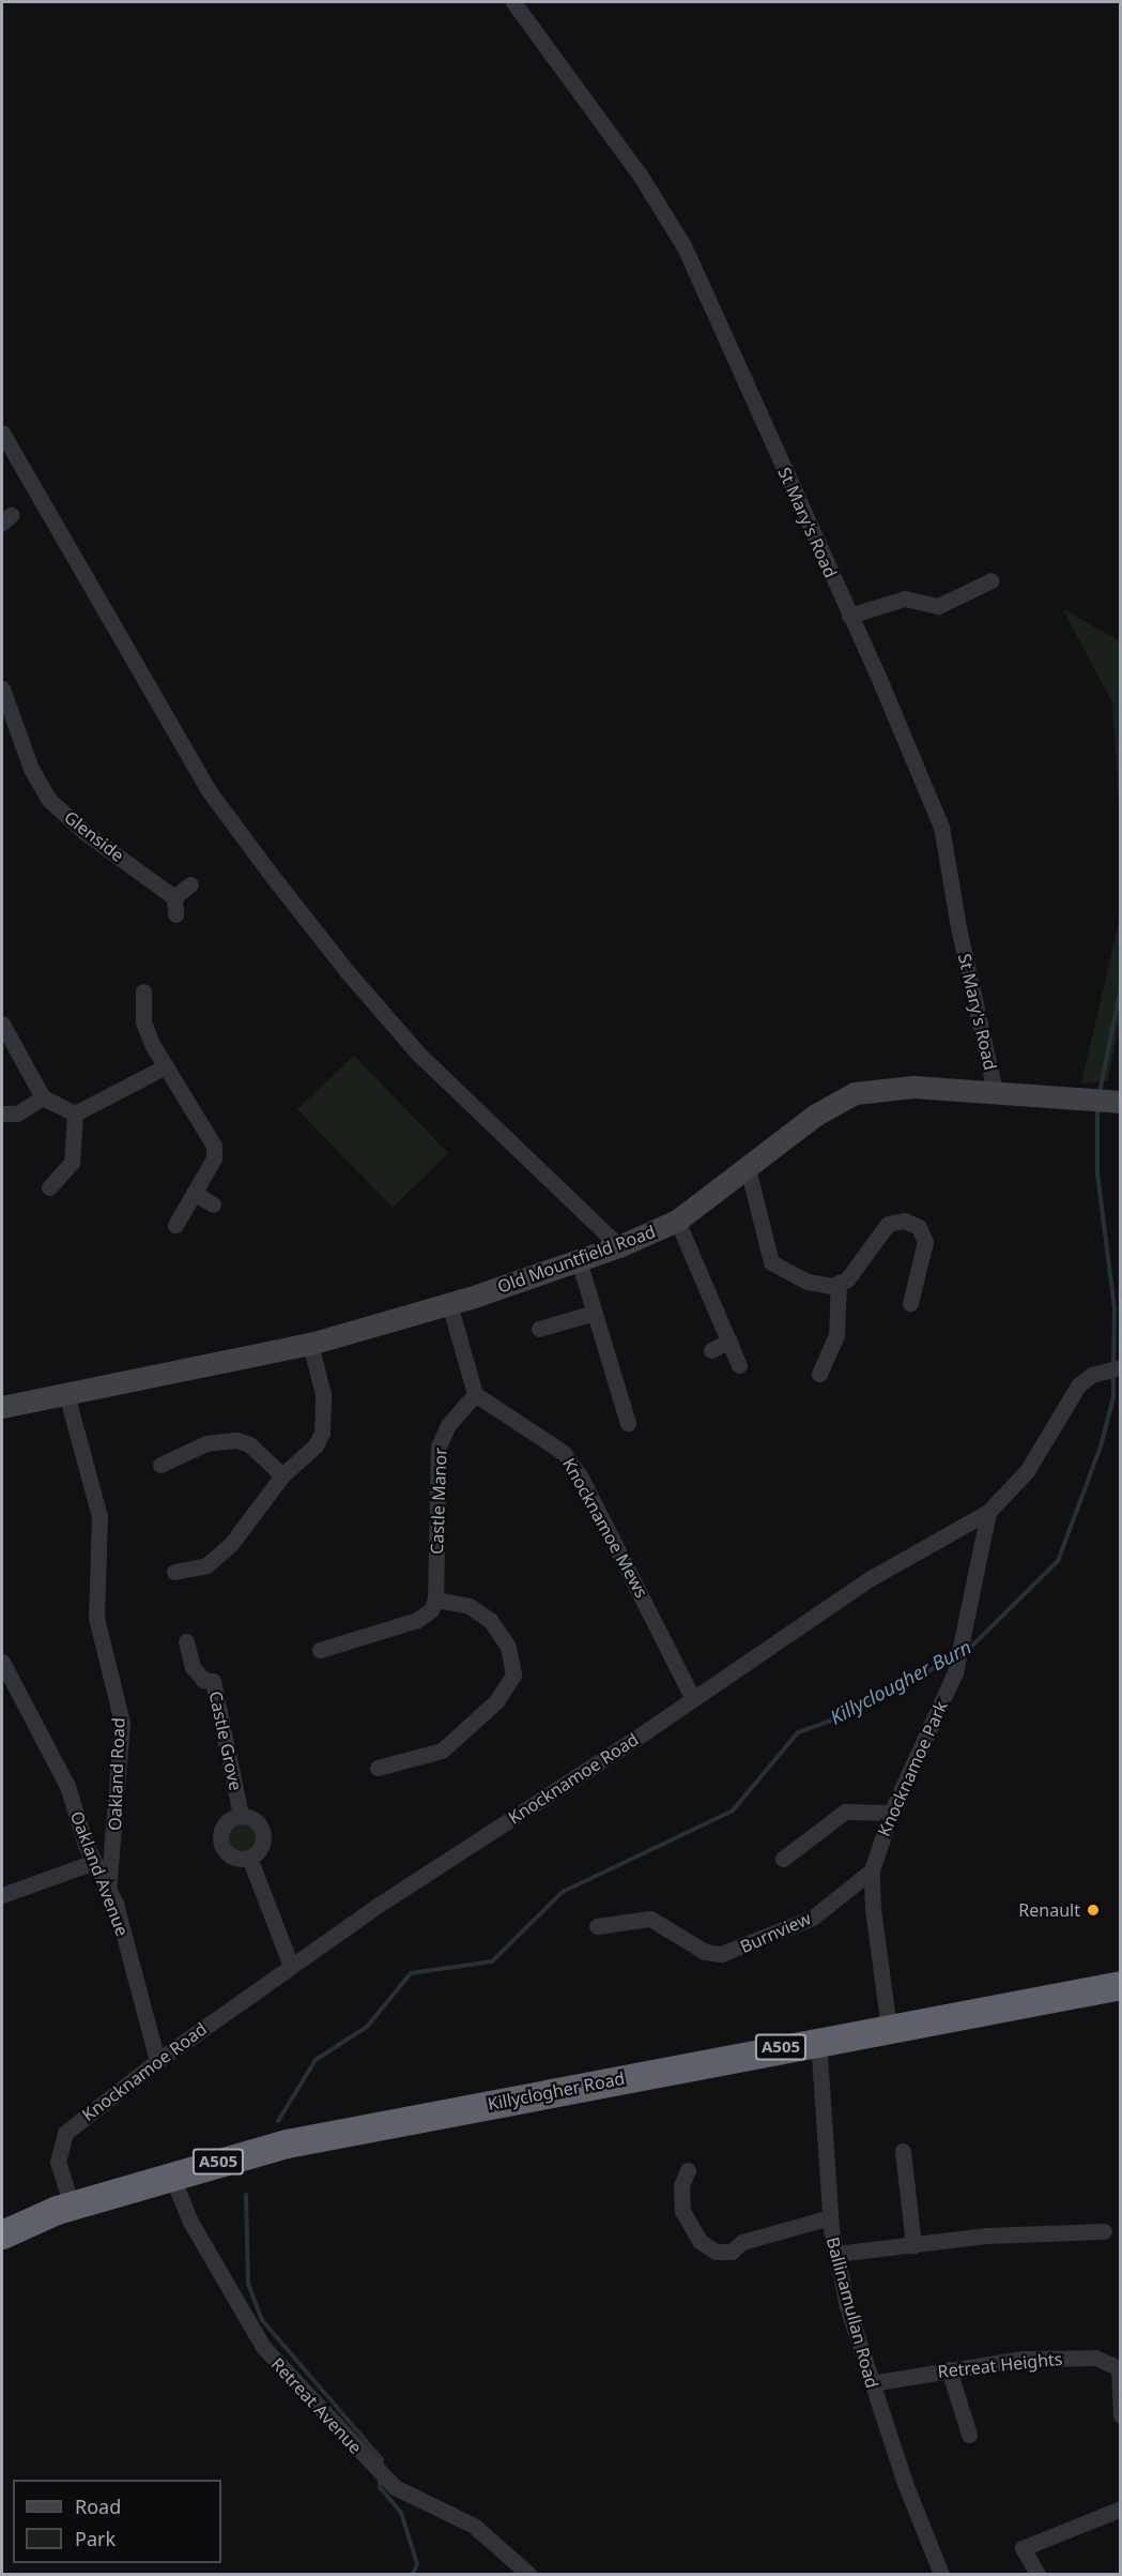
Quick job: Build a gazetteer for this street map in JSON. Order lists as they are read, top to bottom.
{
  "streets": {
    "highway": ["A505", "Killyclogher Road"],
    "street": [
      "St Mary's Road",
      "Glenside",
      "Old Mountfield Road",
      "Castle Manor",
      "Knocknamoe Mews",
      "Castle Grove",
      "Knocknamoe Park",
      "Oakland Road",
      "Knocknamoe Road",
      "Oakland Avenue",
      "Burnview",
      "Ballinamullan Road",
      "Retreat Heights",
      "Retreat Avenue"
    ]
  },
  "crossings": [
    ["St Mary's Road", "Old Mountfield Road"],
    ["Old Mountfield Road", "Oakland Road"],
    ["Castle Manor", "Knocknamoe Mews"],
    ["Knocknamoe Mews", "Knocknamoe Road"],
    ["Knocknamoe Park", "Knocknamoe Road"],
    ["Knocknamoe Park", "Burnview"],
    ["Knocknamoe Park", "Killyclogher Road"],
    ["Oakland Road", "Oakland Avenue"],
    ["Knocknamoe Road", "Oakland Avenue"],
    ["Knocknamoe Road", "Killyclogher Road"],
    ["Killyclogher Road", "Ballinamullan Road"],
    ["Killyclogher Road", "Retreat Avenue"],
    ["Ballinamullan Road", "Retreat Heights"]
  ],
  "water": ["Killyclougher Burn"],
  "places": ["Renault"],
  "legend": ["Road", "Park"]
}
